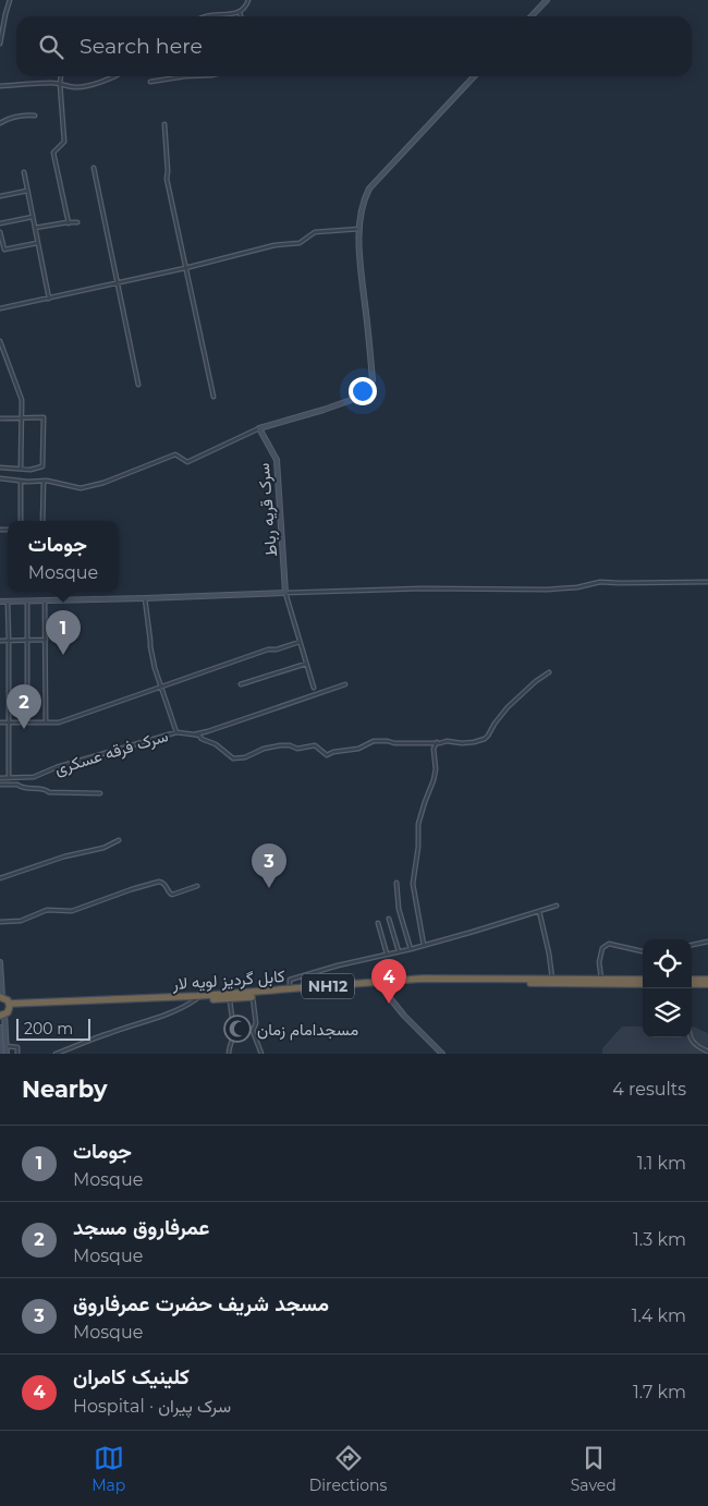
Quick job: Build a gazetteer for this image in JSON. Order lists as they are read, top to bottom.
{
  "streets": {
    "highway": ["کابل گردیز لویه لار", "NH12"],
    "street": ["سرک قریه رباط", "سرک فرقه عسکری"]
  },
  "places": {
    "mosque": ["مسجدامام زمان"]
  },
  "scale_bar": "200 m",
  "page": {
    "search": "Search here",
    "popup": ["جومات", "Mosque"],
    "pins": [
      "1",
      "2",
      "3",
      "4"
    ],
    "scale": "200 m",
    "heading": ["Nearby", "4 results"],
    "list": [
      {
        "mark": "1",
        "name": "جومات",
        "note": "Mosque",
        "value": "1.1 km"
      },
      {
        "mark": "2",
        "name": "عمرفاروق مسجد",
        "note": "Mosque",
        "value": "1.3 km"
      },
      {
        "mark": "3",
        "name": "مسجد شریف حضرت عمرفاروق",
        "note": "Mosque",
        "value": "1.4 km"
      },
      {
        "mark": "4",
        "name": "کلینیک کامران",
        "note": "Hospital · سرک پیران",
        "value": "1.7 km"
      }
    ],
    "nav": ["Map", "Directions", "Saved"]
  }
}
